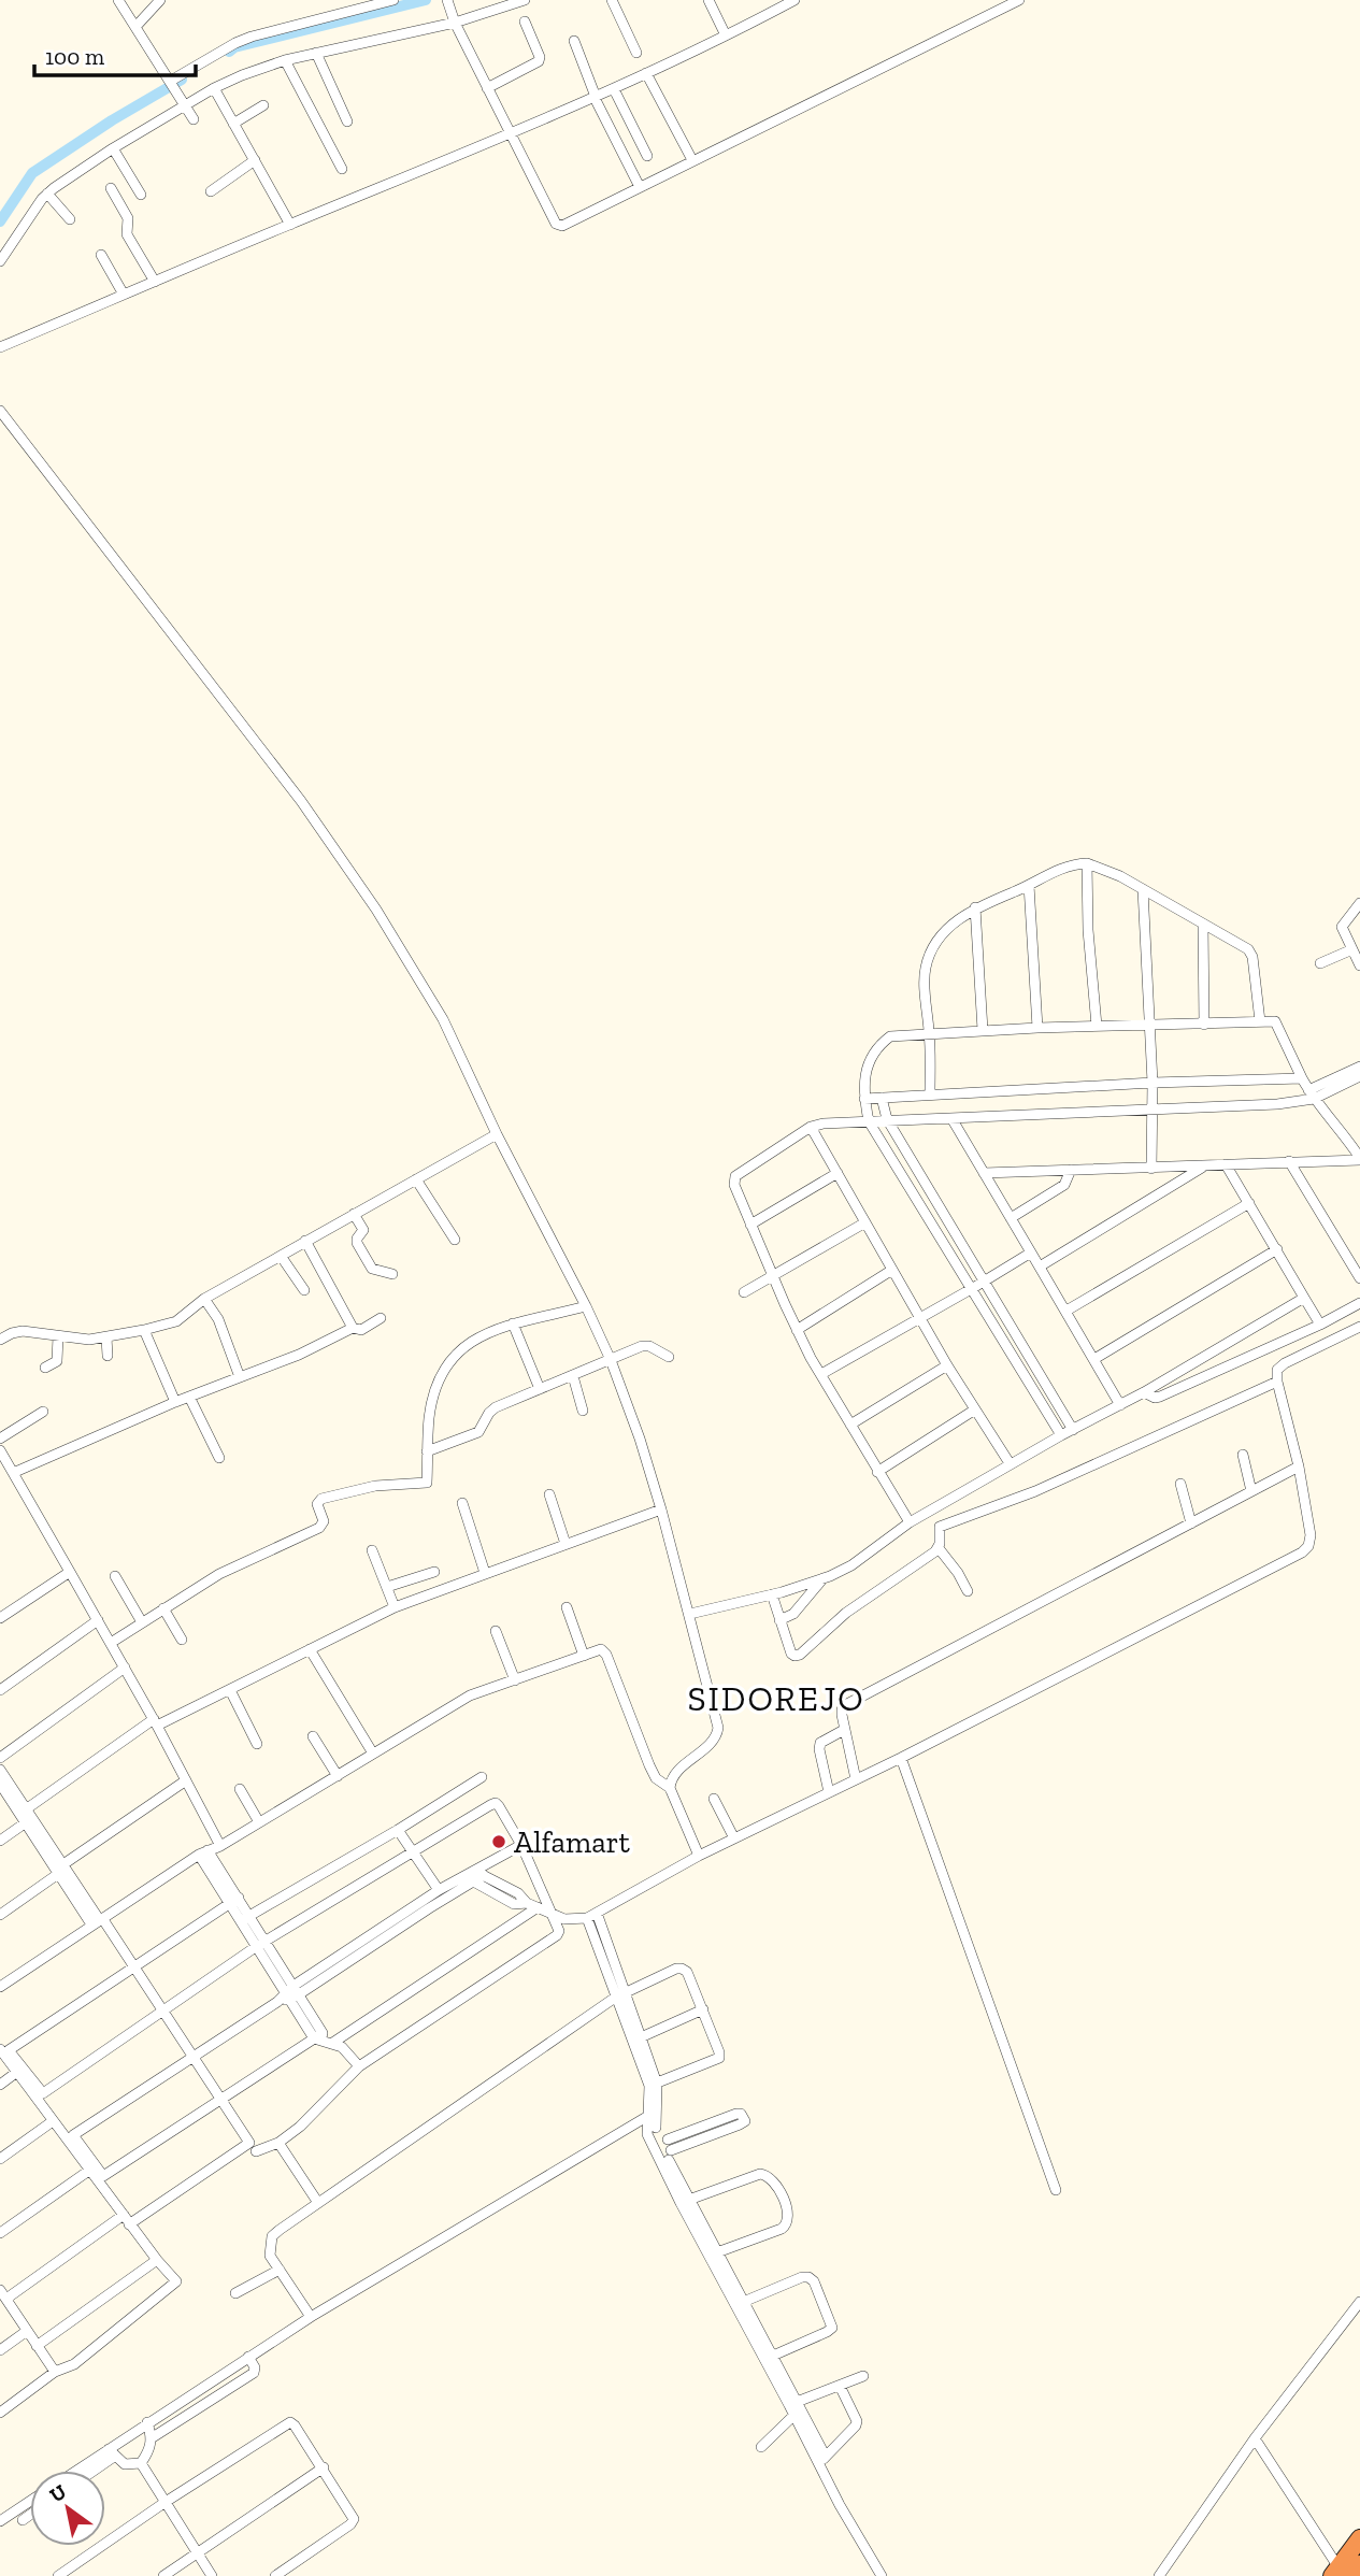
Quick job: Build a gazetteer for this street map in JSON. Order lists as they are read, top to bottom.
{
  "districts": ["SIDOREJO"],
  "places": ["Alfamart"],
  "scale_bar": "100 m",
  "north": "top left"
}
